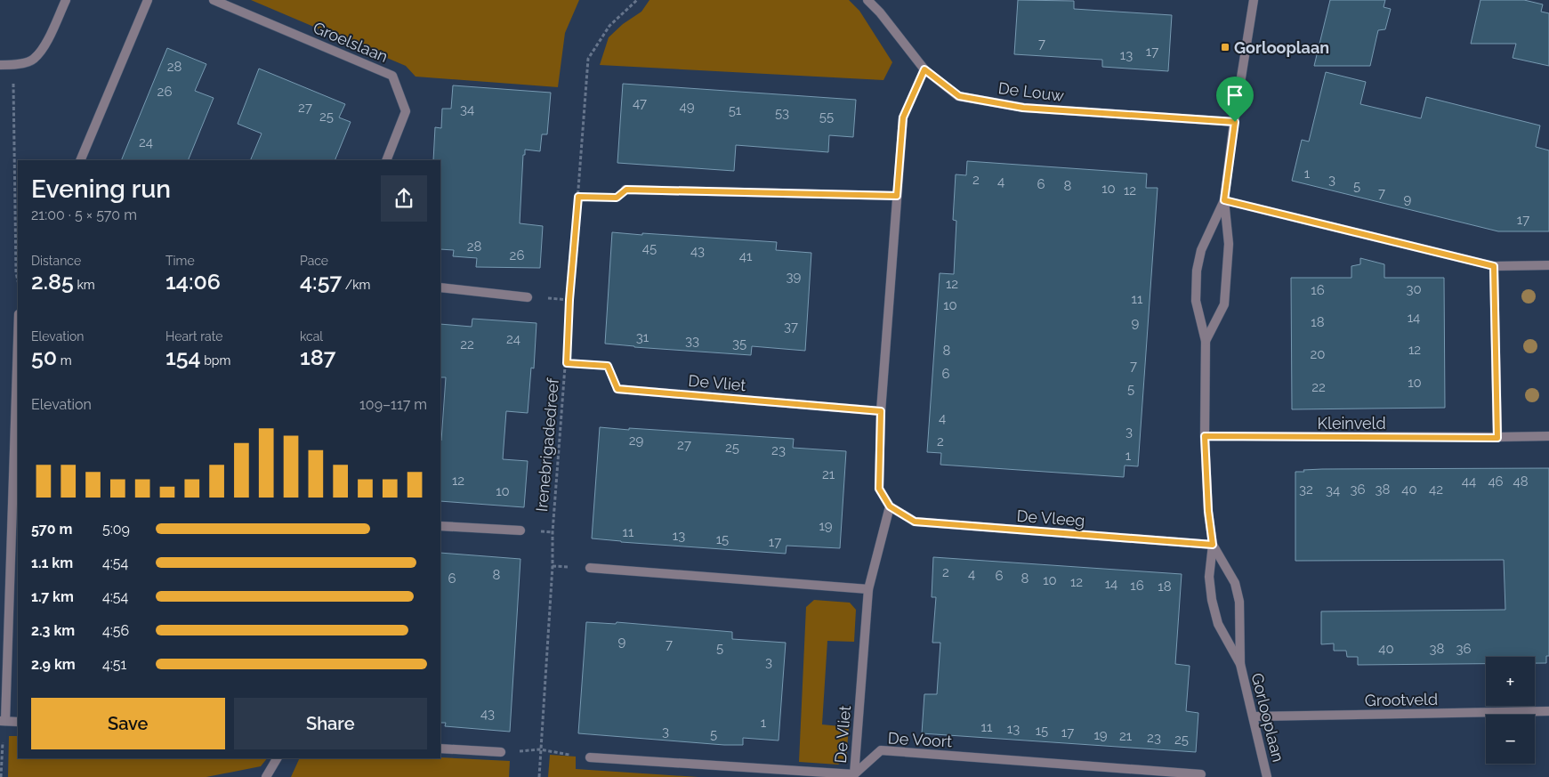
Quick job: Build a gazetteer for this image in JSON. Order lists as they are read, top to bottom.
{
  "streets": {
    "street": [
      "Groelslaan",
      "De Louw",
      "De Vliet",
      "Kleinveld",
      "De Vleeg",
      "Grootveld",
      "Gorlooplaan",
      "De Voort"
    ],
    "path": ["Irenebrigadedreef"]
  },
  "crossings": [
    ["De Louw", "Gorlooplaan"],
    ["De Vliet", "De Vleeg"],
    ["De Vliet", "De Voort"],
    ["Kleinveld", "Gorlooplaan"],
    ["De Vleeg", "Gorlooplaan"],
    ["Grootveld", "Gorlooplaan"]
  ],
  "places": {
    "transit": ["Gorlooplaan"]
  },
  "house_numbers": [
    "7",
    "17",
    "13",
    "28",
    "26",
    "47",
    "49",
    "27",
    "34",
    "51",
    "53",
    "25",
    "55",
    "24",
    "1",
    "2",
    "3",
    "4",
    "6",
    "8",
    "5",
    "10",
    "12",
    "7",
    "9",
    "17",
    "28",
    "45",
    "43",
    "26",
    "41",
    "39",
    "12",
    "30",
    "16",
    "11",
    "10",
    "14",
    "18",
    "9",
    "37",
    "31",
    "24",
    "33",
    "35",
    "22",
    "12",
    "8",
    "20",
    "7",
    "6",
    "10",
    "22",
    "5",
    "4",
    "3",
    "29",
    "2",
    "27",
    "25",
    "23",
    "1",
    "21",
    "12",
    "44",
    "46",
    "48",
    "32",
    "36",
    "38",
    "40",
    "42",
    "34",
    "10",
    "19",
    "11",
    "13",
    "15",
    "17",
    "2",
    "4",
    "8",
    "6",
    "6",
    "8",
    "10",
    "12",
    "14",
    "16",
    "18",
    "9",
    "7",
    "5",
    "40",
    "38",
    "36",
    "3",
    "43",
    "1",
    "11",
    "13",
    "15",
    "3",
    "17",
    "5",
    "19",
    "21",
    "23",
    "25"
  ],
  "page": {
    "heading": ["Evening run", "21:00 · 5 × 570 m"],
    "stats": [
      ["Distance", "2.85 km"],
      ["Time", "14:06"],
      ["Pace", "4:57 /km"],
      ["Elevation", "50 m"],
      ["Heart rate", "154 bpm"],
      ["kcal", "187"]
    ],
    "chart": ["Elevation", "109–117 m"],
    "list": [
      {
        "name": "570 m",
        "note": "5:09"
      },
      {
        "name": "1.1 km",
        "note": "4:54"
      },
      {
        "name": "1.7 km",
        "note": "4:54"
      },
      {
        "name": "2.3 km",
        "note": "4:56"
      },
      {
        "name": "2.9 km",
        "note": "4:51"
      }
    ],
    "map_buttons": ["+", "−"],
    "buttons": ["Save", "Share"]
  }
}
